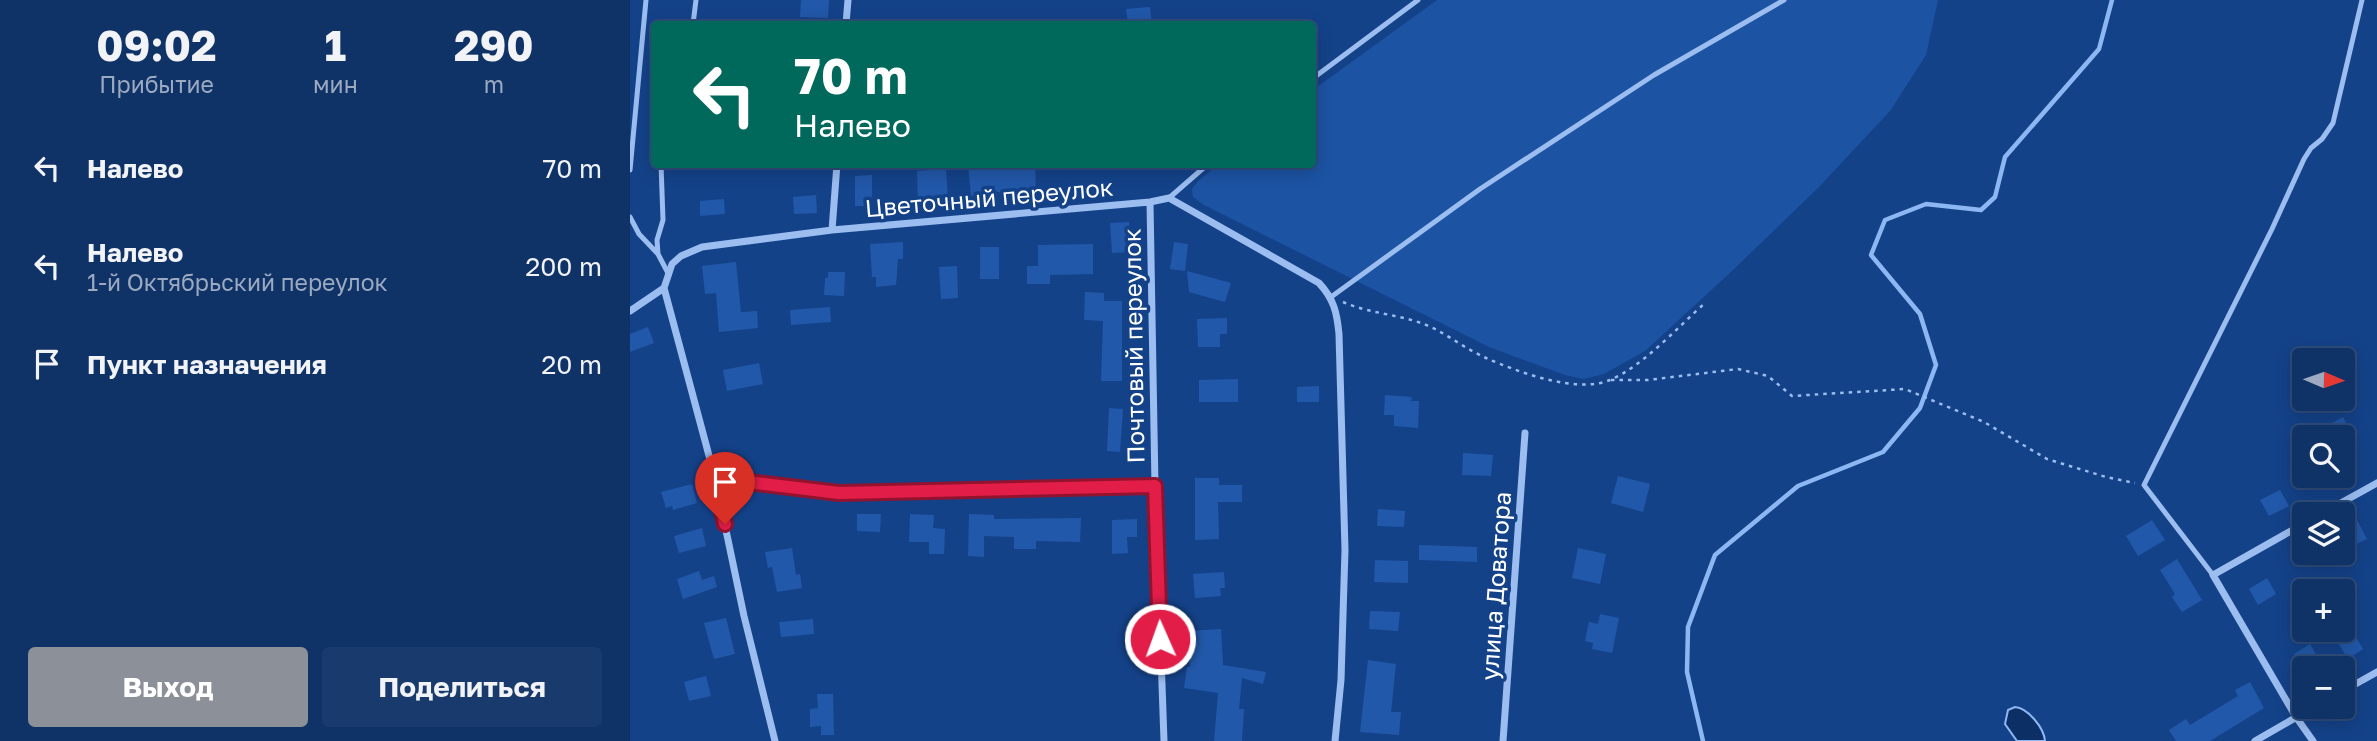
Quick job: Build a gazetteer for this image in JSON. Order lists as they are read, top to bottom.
{
  "streets": {
    "street": ["Цветочный переулок", "Почтовый переулок", "улица Доватора"]
  },
  "crossings": [
    ["Цветочный переулок", "Почтовый переулок"]
  ],
  "north": "right",
  "page": {
    "eta": [
      "09:02",
      "Прибытие",
      "1",
      "мин",
      "290",
      "m"
    ],
    "turn": ["70 m", "Налево"],
    "list": [
      {
        "name": "Налево",
        "value": "70 m"
      },
      {
        "name": "Налево",
        "note": "1-й Октябрьский переулок",
        "value": "200 m"
      },
      {
        "name": "Пункт назначения",
        "value": "20 m"
      }
    ],
    "map_buttons": ["+", "−"],
    "buttons": ["Выход", "Поделиться"]
  }
}
